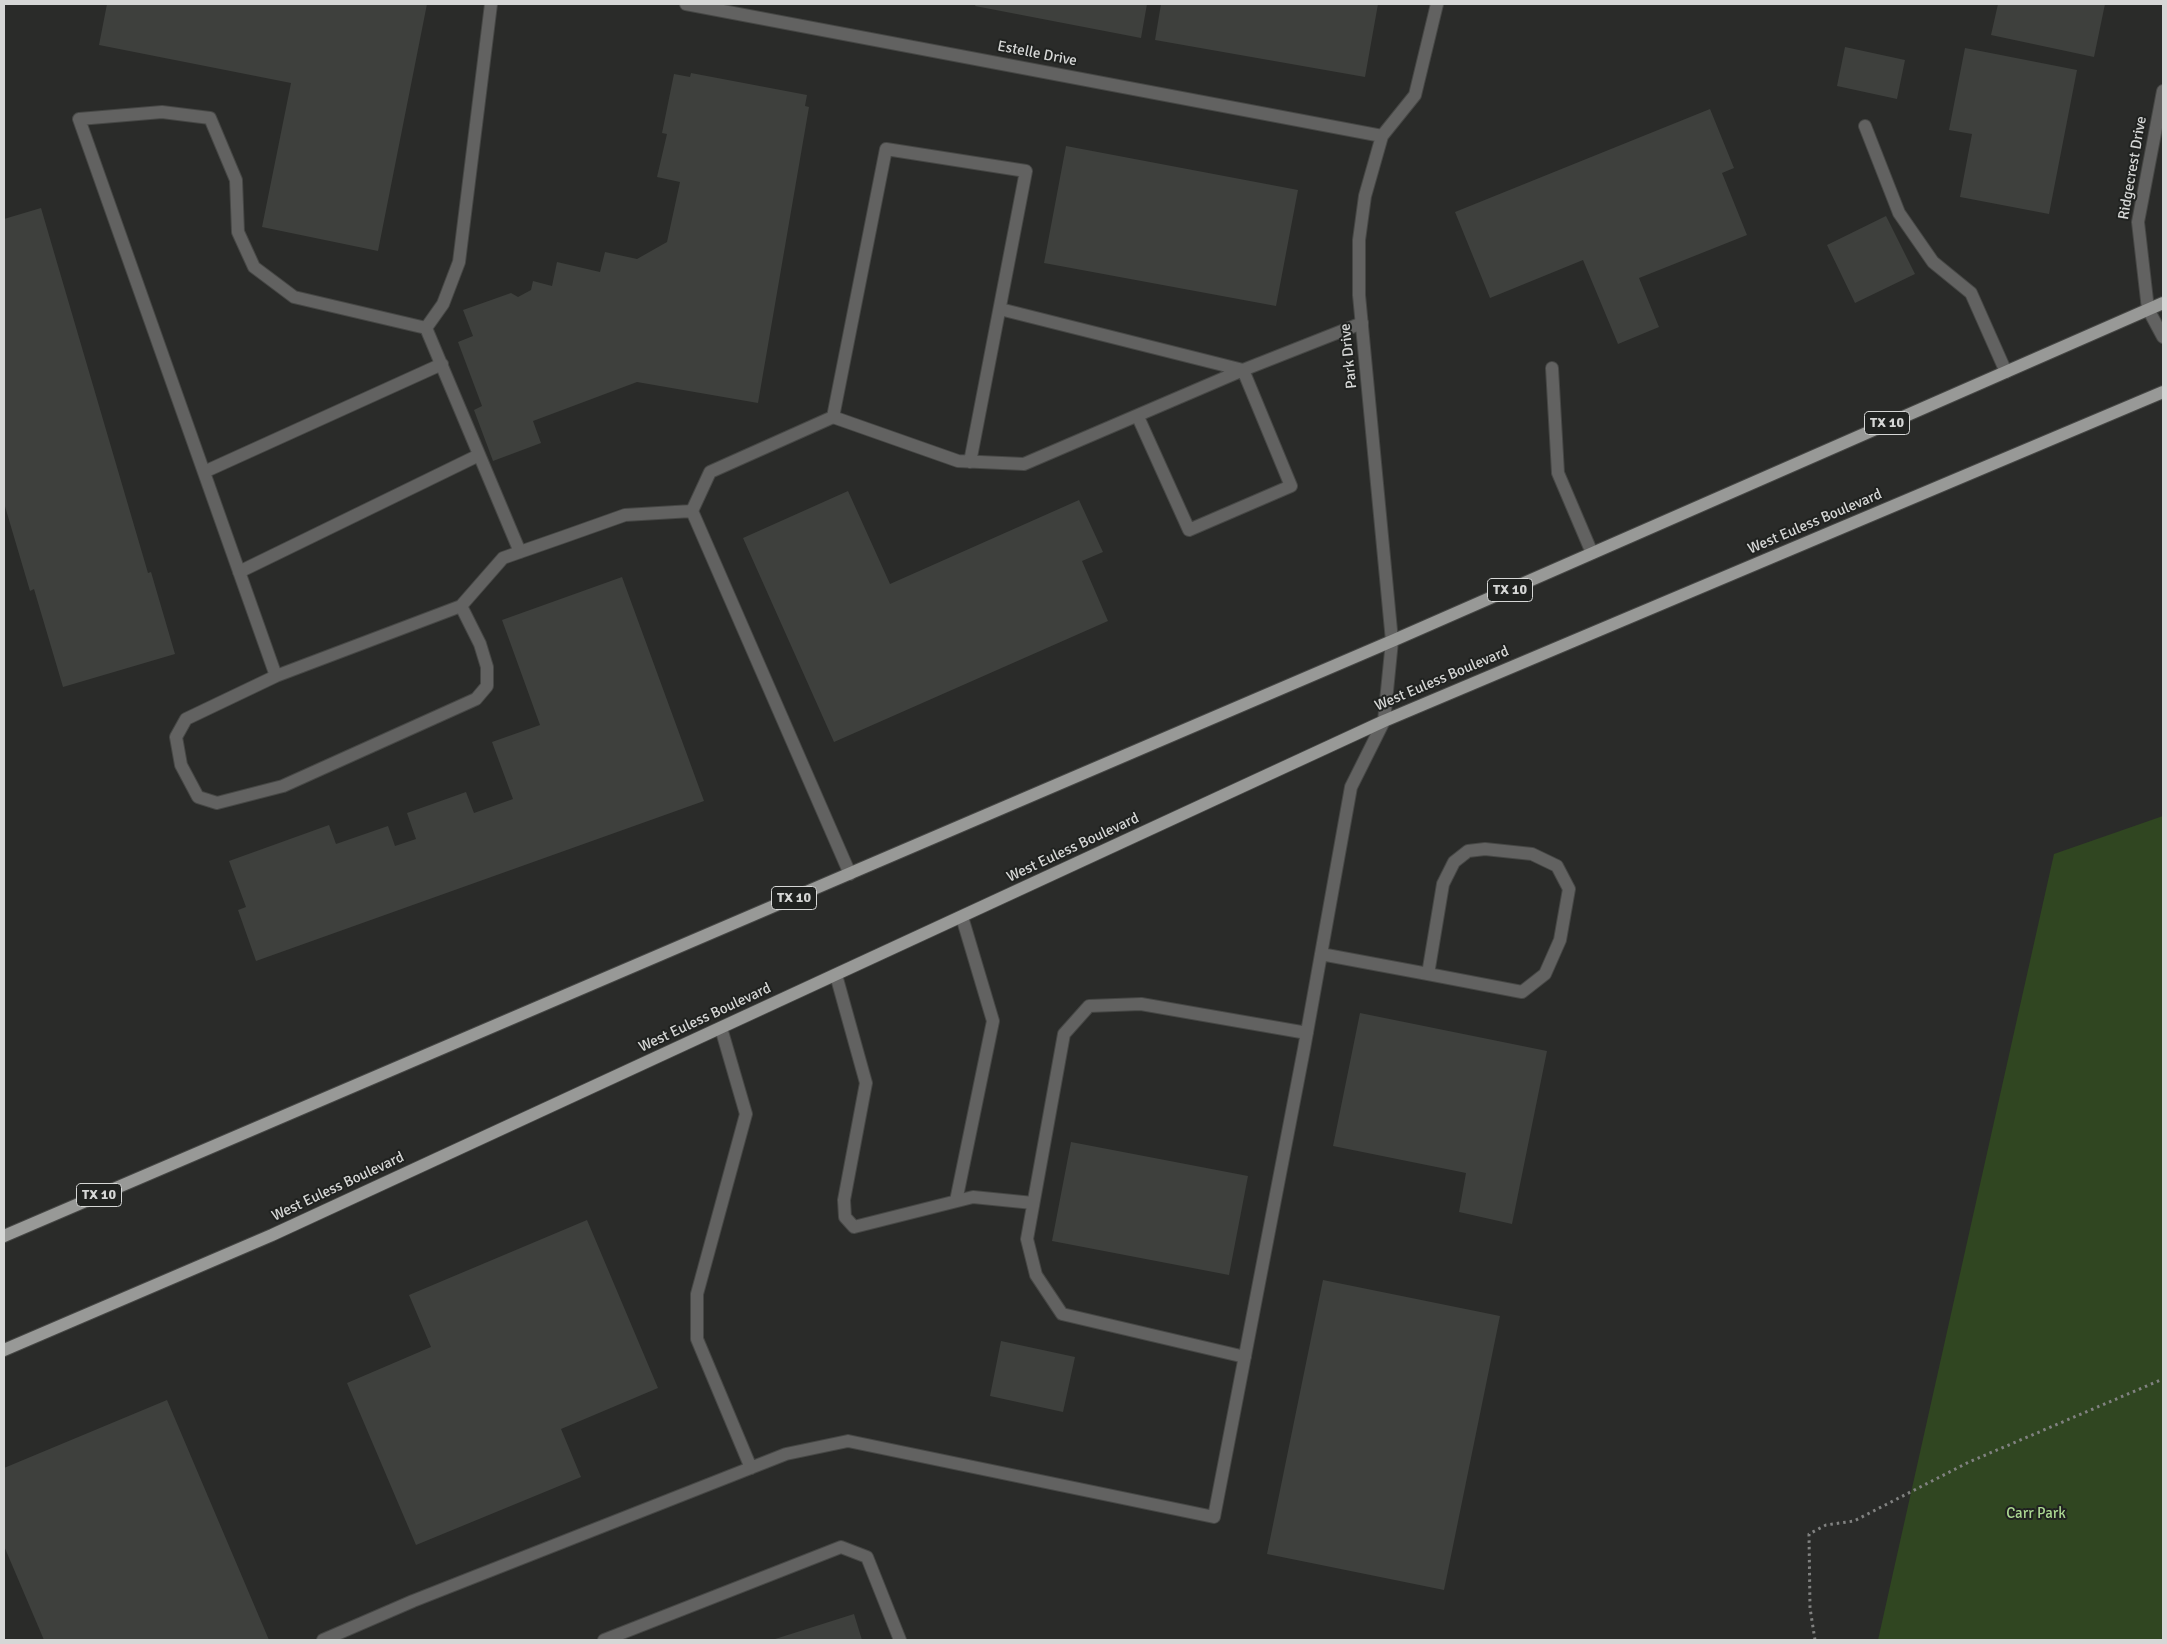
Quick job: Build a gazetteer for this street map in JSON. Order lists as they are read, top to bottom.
{
  "streets": {
    "main road": ["TX 10", "West Euless Boulevard"],
    "street": ["Estelle Drive", "Ridgecrest Drive", "Park Drive"]
  },
  "crossings": [
    ["Estelle Drive", "Park Drive"],
    ["Ridgecrest Drive", "TX 10"],
    ["Park Drive", "TX 10"],
    ["Park Drive", "West Euless Boulevard"]
  ],
  "parks": ["Carr Park"]
}
